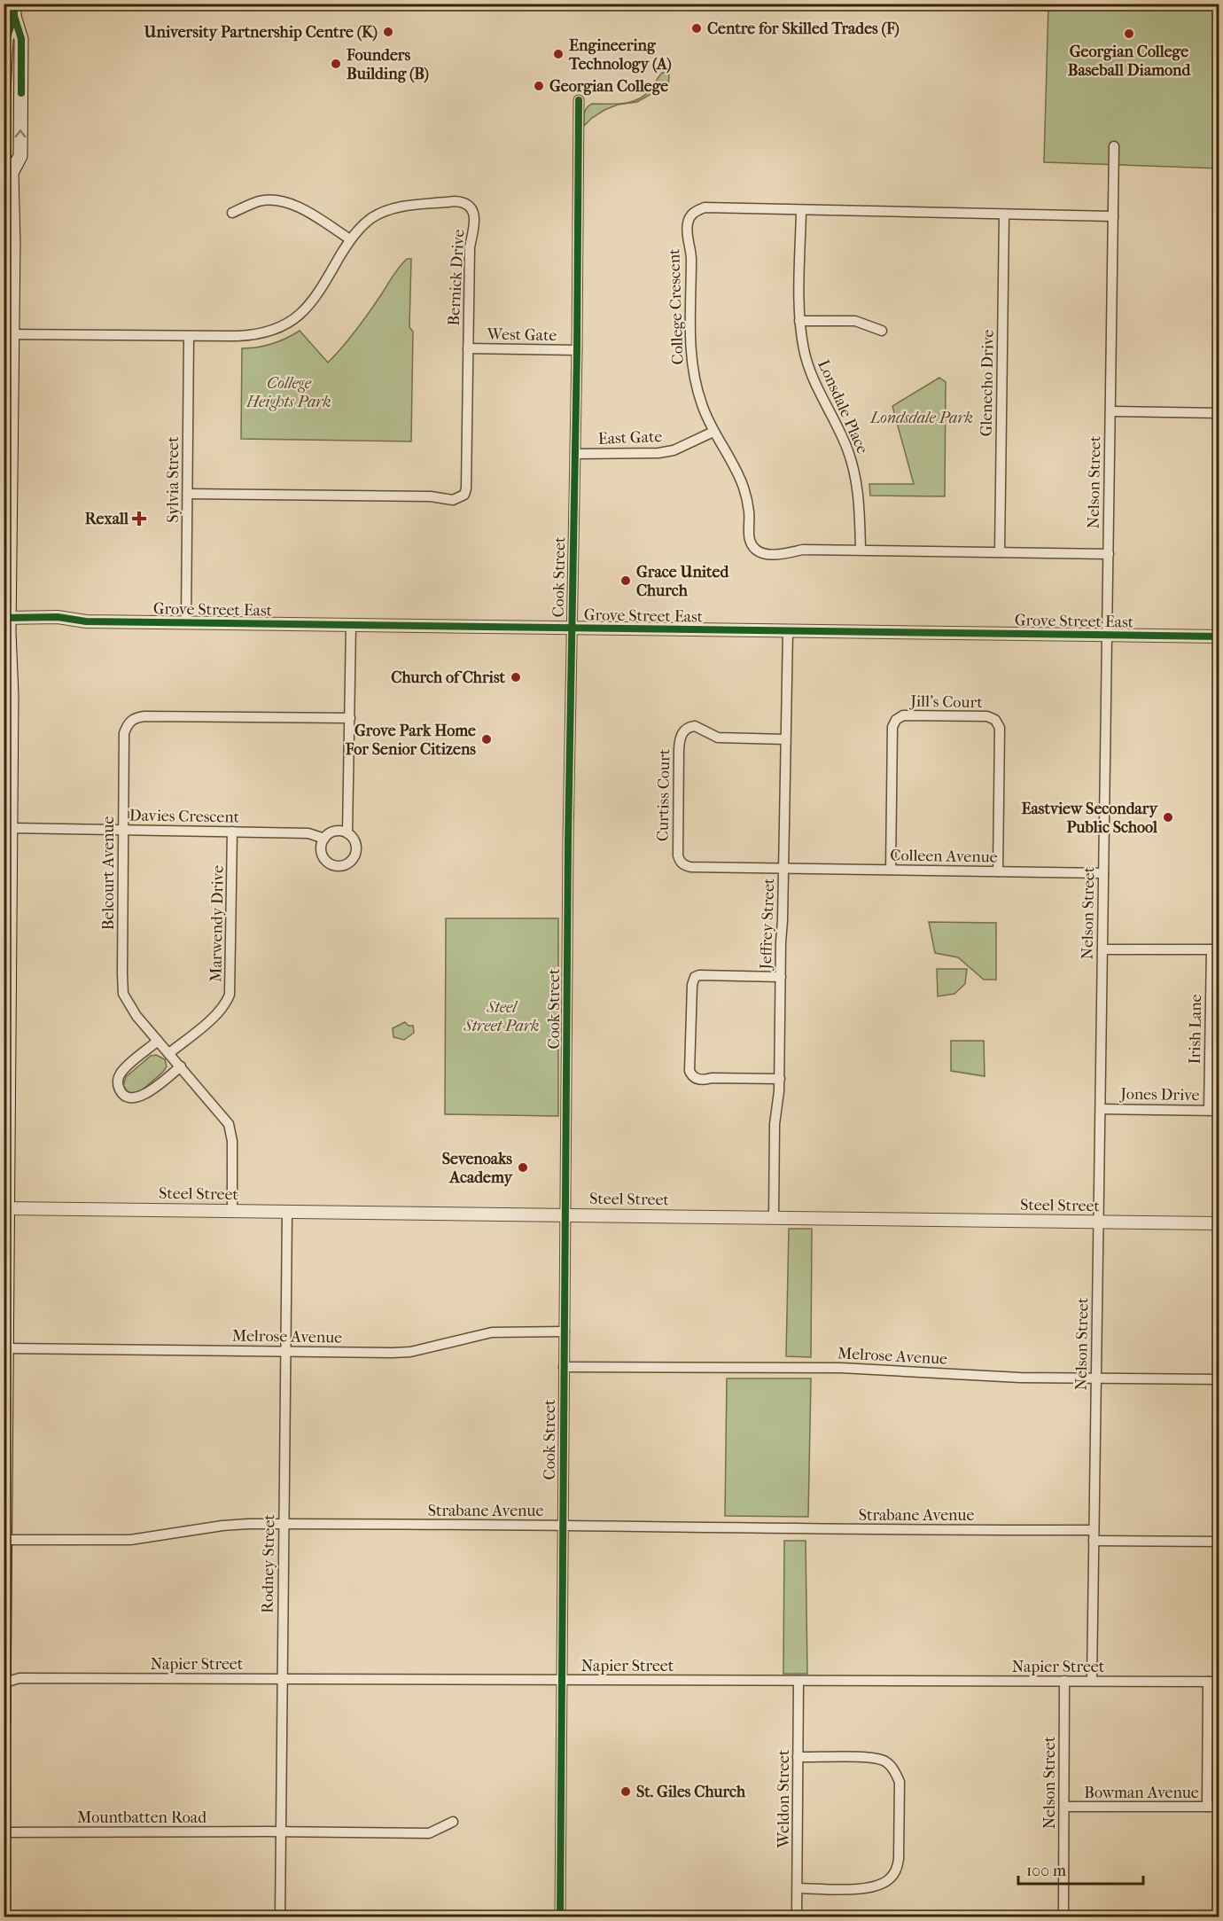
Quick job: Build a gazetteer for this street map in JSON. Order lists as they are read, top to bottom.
{
  "streets": {
    "street": [
      "Bernick Drive",
      "College Crescent",
      "West Gate",
      "Glenecho Drive",
      "Lonsdale Place",
      "East Gate",
      "Sylvia Street",
      "Nelson Street",
      "Cook Street",
      "Grove Street East",
      "Jill's Court",
      "Curtiss Court",
      "Davies Crescent",
      "Colleen Avenue",
      "Belcourt Avenue",
      "Marwendy Drive",
      "Jeffrey Street",
      "Irish Lane",
      "Jones Drive",
      "Steel Street",
      "Melrose Avenue",
      "Strabane Avenue",
      "Rodney Street",
      "Napier Street",
      "Bowman Avenue",
      "Weldon Street",
      "Mountbatten Road"
    ]
  },
  "crossings": [
    ["Bernick Drive", "West Gate"],
    ["Bernick Drive", "Sylvia Street"],
    ["College Crescent", "Glenecho Drive"],
    ["College Crescent", "Lonsdale Place"],
    ["College Crescent", "East Gate"],
    ["College Crescent", "Nelson Street"],
    ["West Gate", "Cook Street"],
    ["East Gate", "Cook Street"],
    ["Sylvia Street", "Grove Street East"],
    ["Nelson Street", "Grove Street East"],
    ["Nelson Street", "Colleen Avenue"],
    ["Nelson Street", "Jones Drive"],
    ["Nelson Street", "Steel Street"],
    ["Nelson Street", "Melrose Avenue"],
    ["Nelson Street", "Strabane Avenue"],
    ["Nelson Street", "Napier Street"],
    ["Nelson Street", "Bowman Avenue"],
    ["Cook Street", "Grove Street East"],
    ["Cook Street", "Steel Street"],
    ["Cook Street", "Melrose Avenue"],
    ["Cook Street", "Strabane Avenue"],
    ["Cook Street", "Napier Street"],
    ["Grove Street East", "Jeffrey Street"],
    ["Jill's Court", "Colleen Avenue"],
    ["Curtiss Court", "Colleen Avenue"],
    ["Curtiss Court", "Jeffrey Street"],
    ["Davies Crescent", "Belcourt Avenue"],
    ["Davies Crescent", "Marwendy Drive"],
    ["Colleen Avenue", "Jeffrey Street"],
    ["Belcourt Avenue", "Marwendy Drive"],
    ["Belcourt Avenue", "Steel Street"],
    ["Jeffrey Street", "Steel Street"],
    ["Irish Lane", "Jones Drive"],
    ["Steel Street", "Rodney Street"],
    ["Melrose Avenue", "Rodney Street"],
    ["Strabane Avenue", "Rodney Street"],
    ["Rodney Street", "Napier Street"],
    ["Rodney Street", "Mountbatten Road"],
    ["Napier Street", "Weldon Street"]
  ],
  "parks": ["College Heights Park", "Londsdale Park", "Steel Street Park"],
  "places": {
    "other": [
      "Centre for Skilled Trades (F)",
      "University Partnership Centre (K)",
      "Georgian College Baseball Diamond",
      "Engineering Technology (A)",
      "Founders Building (B)",
      "Georgian College",
      "Grace United Church",
      "Church of Christ",
      "Grove Park Home For Senior Citizens",
      "Eastview Secondary Public School",
      "Sevenoaks Academy",
      "St. Giles Church"
    ],
    "health": ["Rexall"]
  },
  "scale_bar": "100 m"
}
